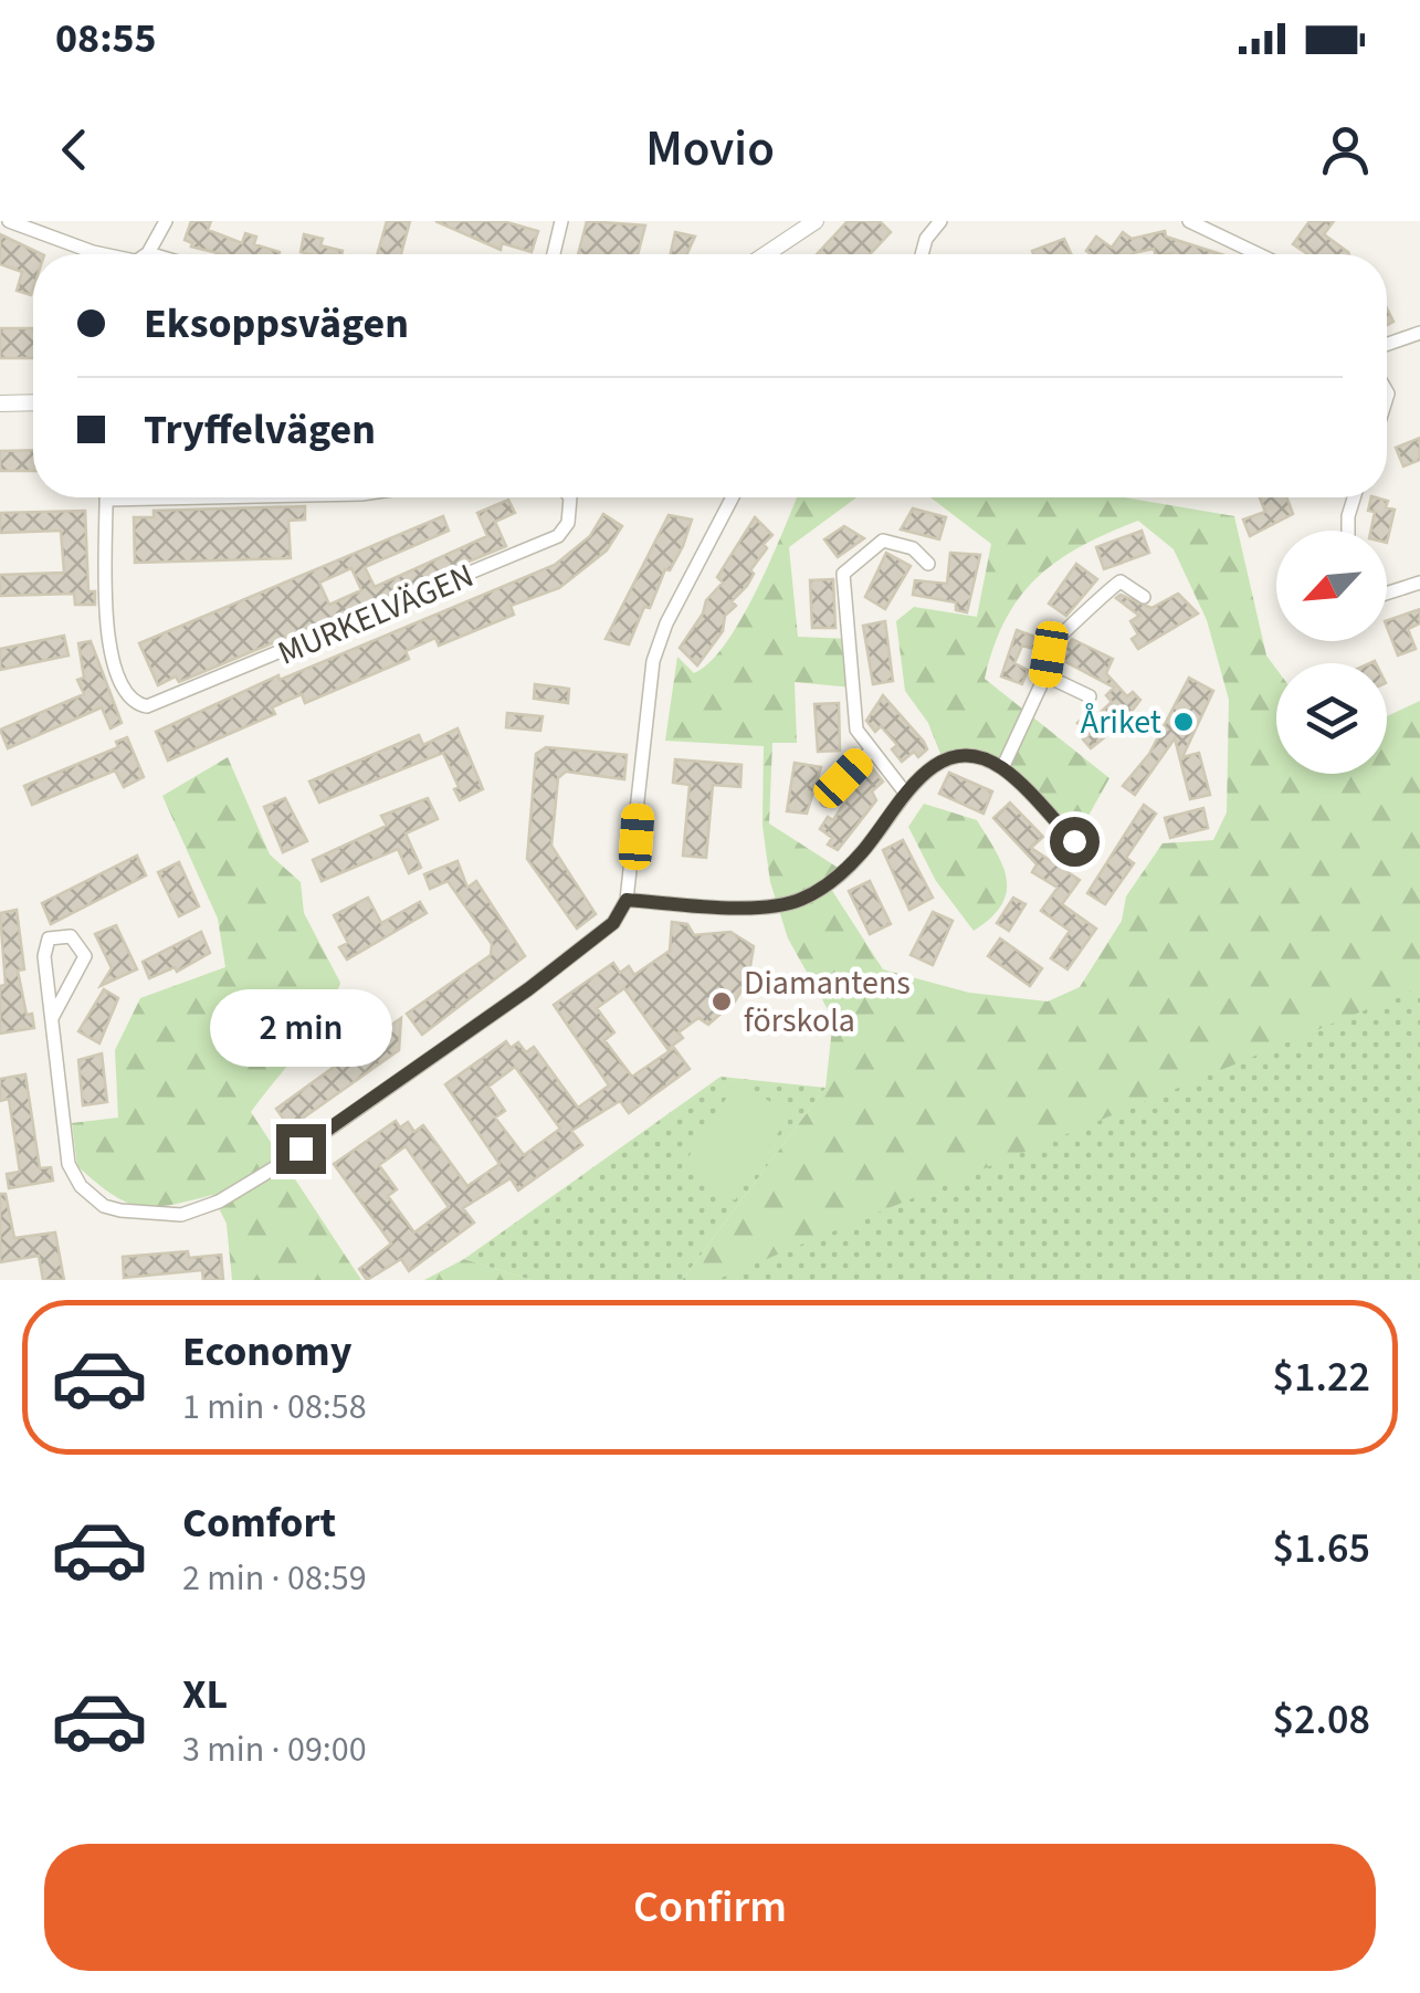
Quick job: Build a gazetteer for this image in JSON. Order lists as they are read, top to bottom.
{
  "streets": {
    "street": ["MURKELVÄGEN"]
  },
  "places": ["Åriket", "Diamantens förskola"],
  "north": "bottom left",
  "page": {
    "status": "08:55",
    "header": "Movio",
    "banner": ["Eksoppsvägen", "Tryffelvägen"],
    "bubble": "2 min",
    "list": [
      {
        "name": "Economy",
        "note": "1 min · 08:58",
        "value": "$1.22"
      },
      {
        "name": "Comfort",
        "note": "2 min · 08:59",
        "value": "$1.65"
      },
      {
        "name": "XL",
        "note": "3 min · 09:00",
        "value": "$2.08"
      }
    ],
    "buttons": "Confirm"
  }
}
